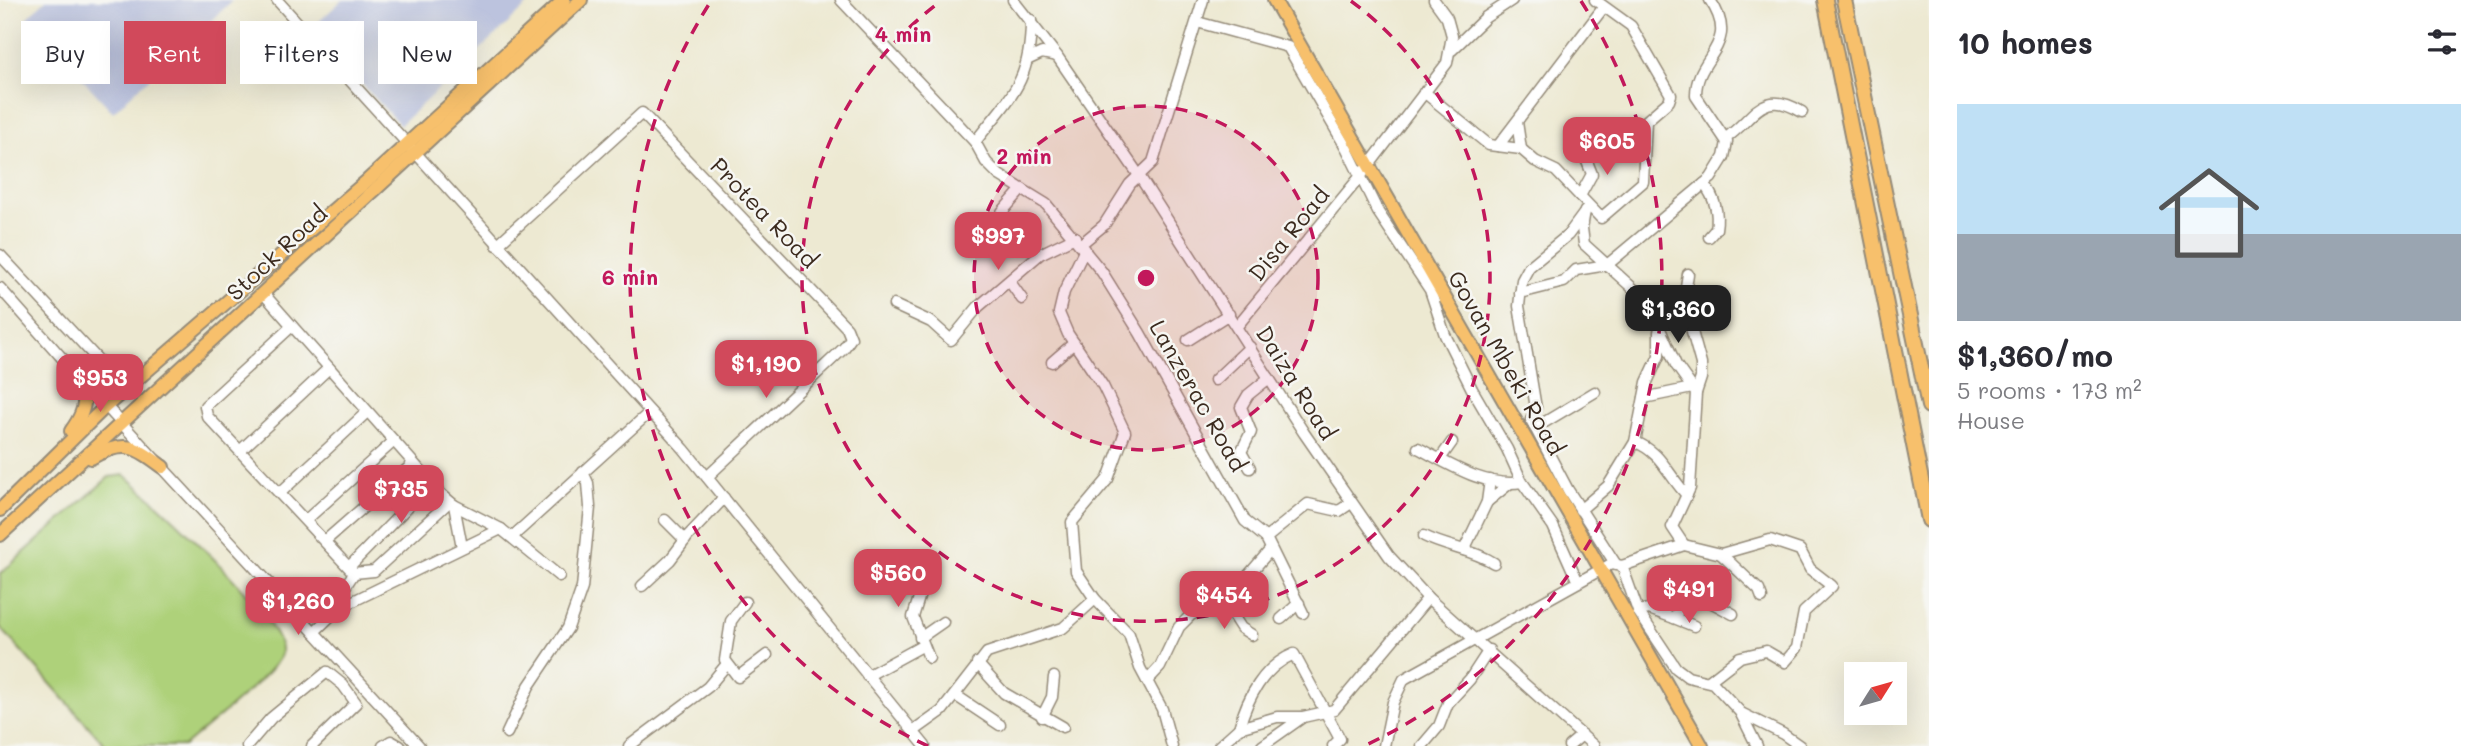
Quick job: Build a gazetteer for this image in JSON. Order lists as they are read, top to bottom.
{
  "streets": {
    "main road": ["Stock Road", "Govan Mbeki Road"],
    "street": [
      "Protea Road",
      "Disa Road",
      "Daiza Road",
      "Lanzerac Road"
    ]
  },
  "crossings": [
    ["Disa Road", "Govan Mbeki Road"],
    ["Disa Road", "Daiza Road"]
  ],
  "north": "top right",
  "page": {
    "heading": "10 homes",
    "chip": [
      "Buy",
      "Rent",
      "Filters",
      "New"
    ],
    "list": [
      {
        "name": "$1,360/mo",
        "note": "5 rooms · 173 m² · House"
      }
    ],
    "price": [
      "$605",
      "$997",
      "$1,360",
      "$1,190",
      "$953",
      "$735",
      "$560",
      "$491",
      "$454",
      "$1,260"
    ]
  },
  "rings": ["4 min", "2 min", "6 min"]
}
